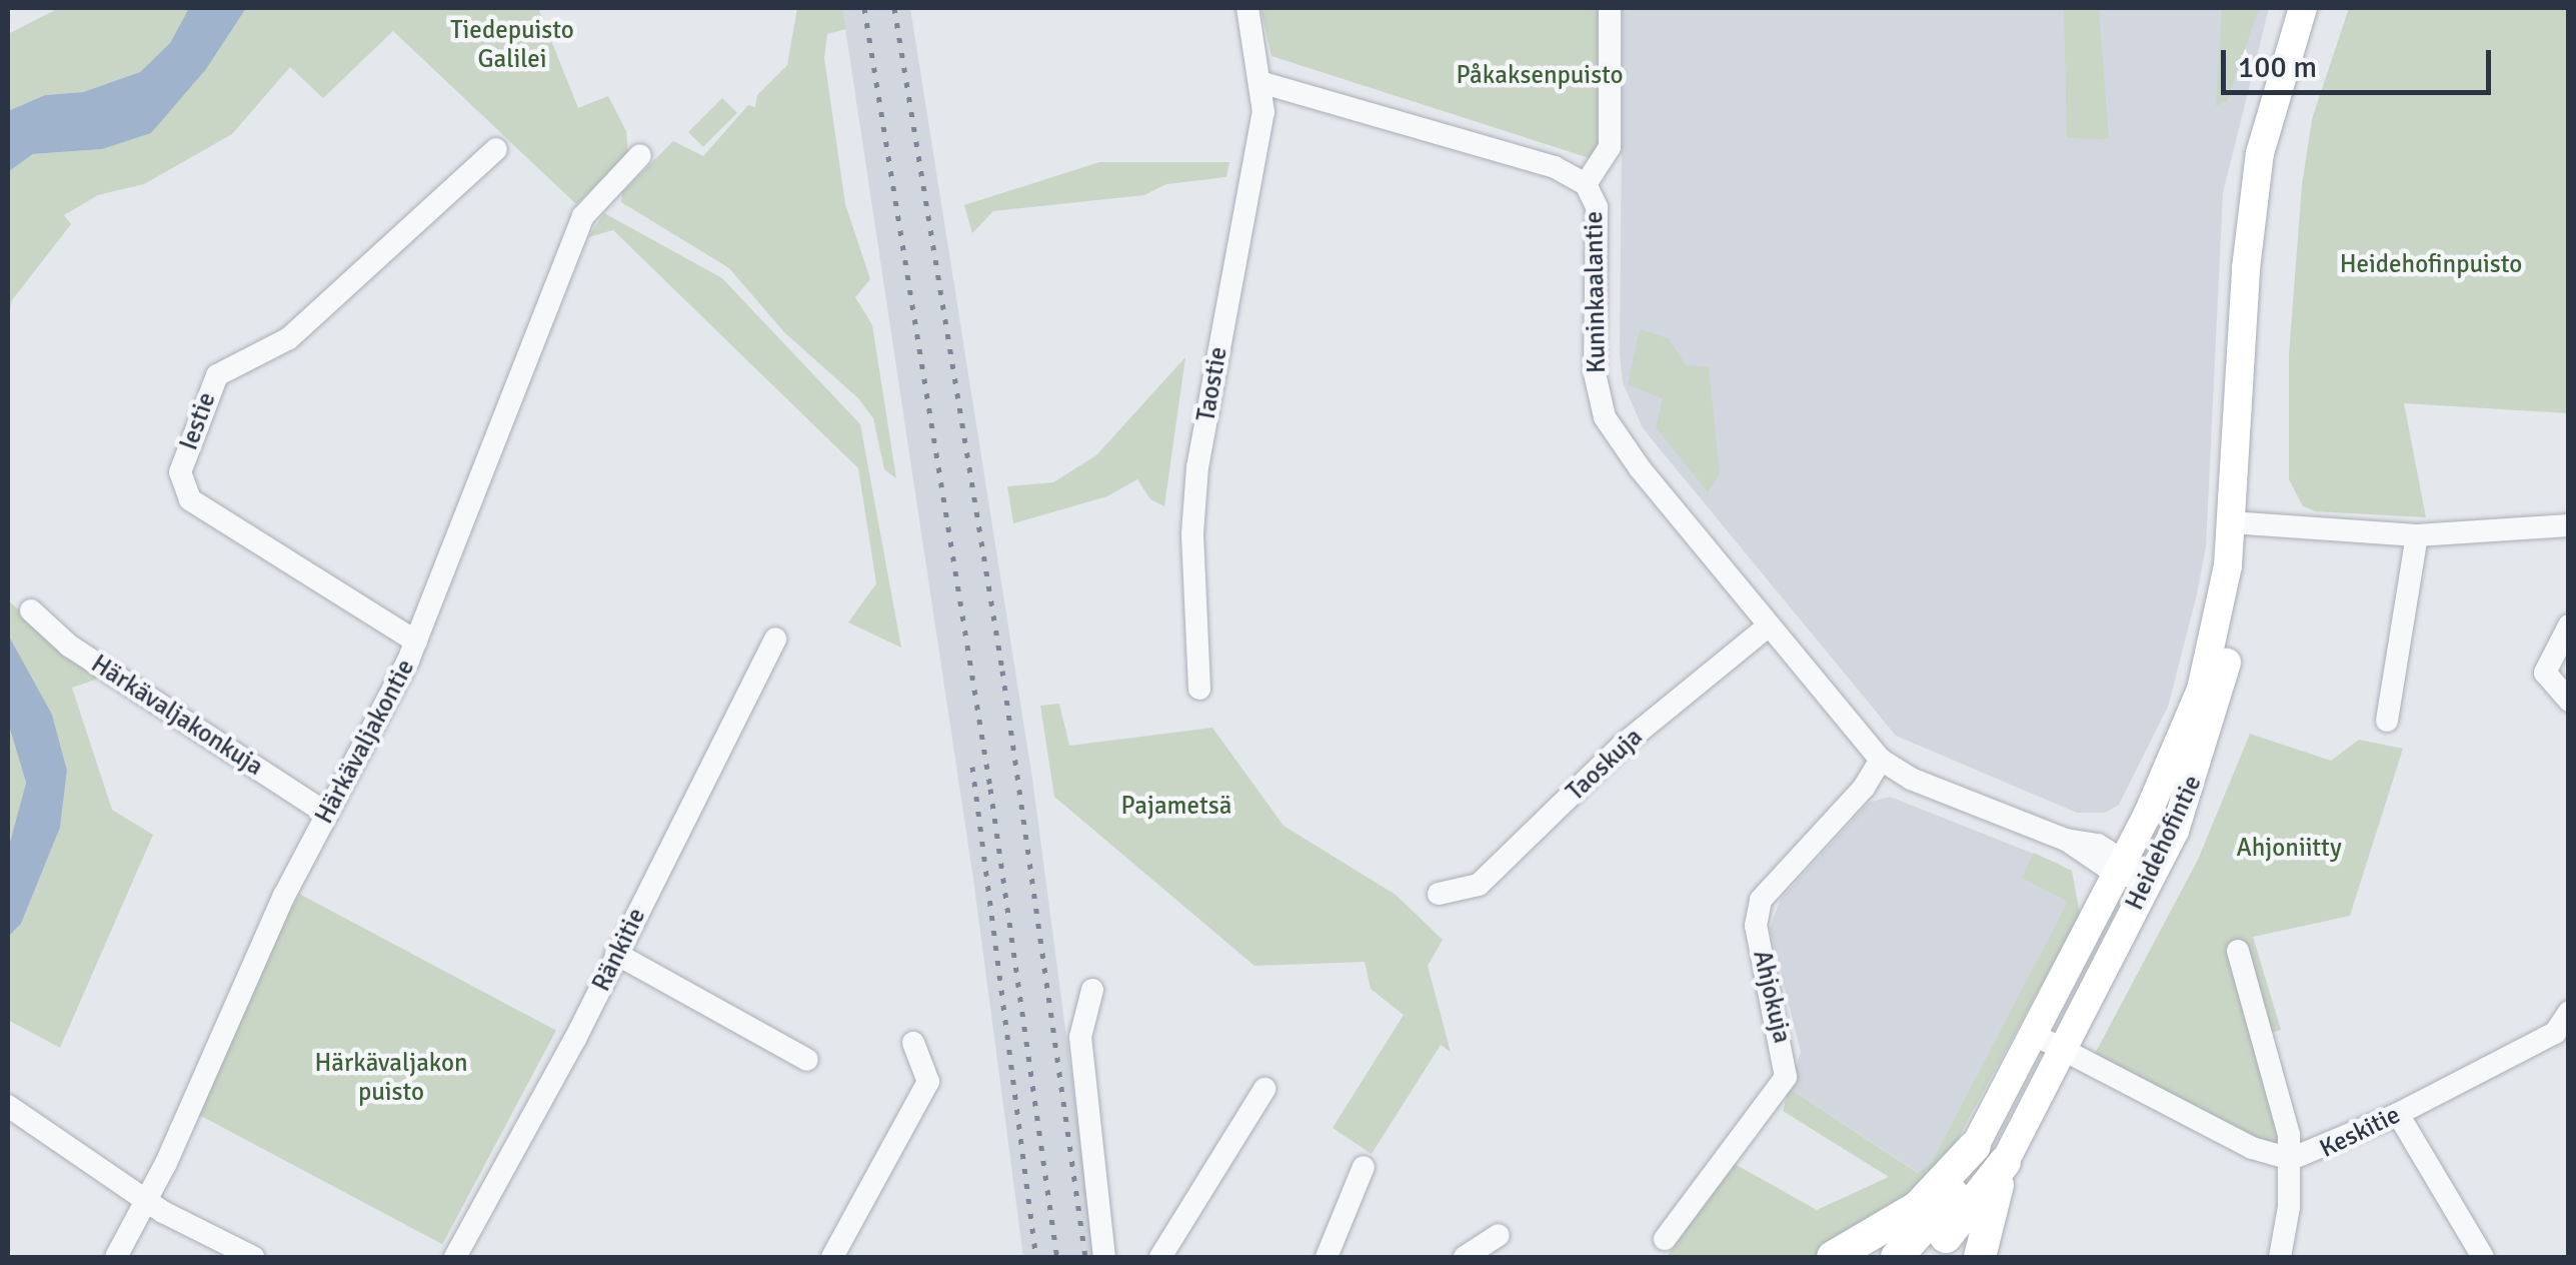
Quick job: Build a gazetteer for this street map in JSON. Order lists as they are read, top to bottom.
{
  "streets": {
    "main road": ["Heidehofintie"],
    "street": [
      "Kuninkaalantie",
      "Taostie",
      "Iestie",
      "Härkävaljakonkuja",
      "Härkävaljakontie",
      "Taoskuja",
      "Ränkitie",
      "Ahjokuja",
      "Keskitie"
    ]
  },
  "crossings": [
    ["Kuninkaalantie", "Taostie"],
    ["Kuninkaalantie", "Taoskuja"],
    ["Kuninkaalantie", "Heidehofintie"],
    ["Kuninkaalantie", "Ahjokuja"],
    ["Iestie", "Härkävaljakontie"],
    ["Härkävaljakonkuja", "Härkävaljakontie"],
    ["Heidehofintie", "Keskitie"]
  ],
  "parks": [
    "Tiedepuisto Galilei",
    "Påkaksenpuisto",
    "Heidehofinpuisto",
    "Pajametsä",
    "Ahjoniitty",
    "Härkävaljakon puisto"
  ],
  "scale_bar": "100 m"
}
